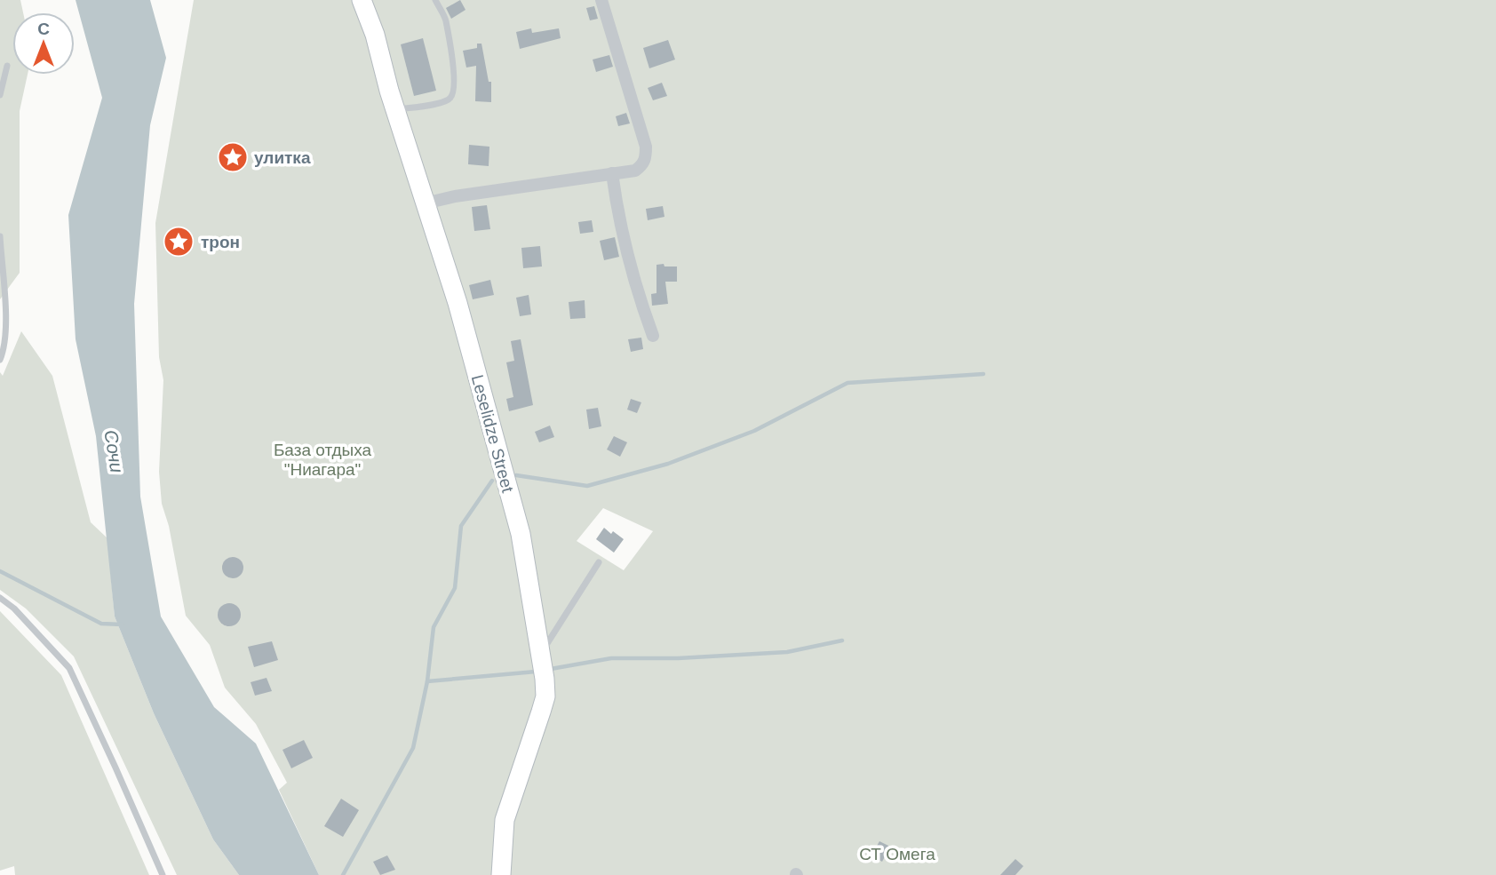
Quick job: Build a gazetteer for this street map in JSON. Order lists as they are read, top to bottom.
{
  "streets": {
    "street": ["Leselidze Street"]
  },
  "water": ["Сочи"],
  "parks": ["База отдыха \"Ниагара\"", "СТ Омега"],
  "places": {
    "place": ["улитка", "трон"]
  },
  "north": "top"
}
